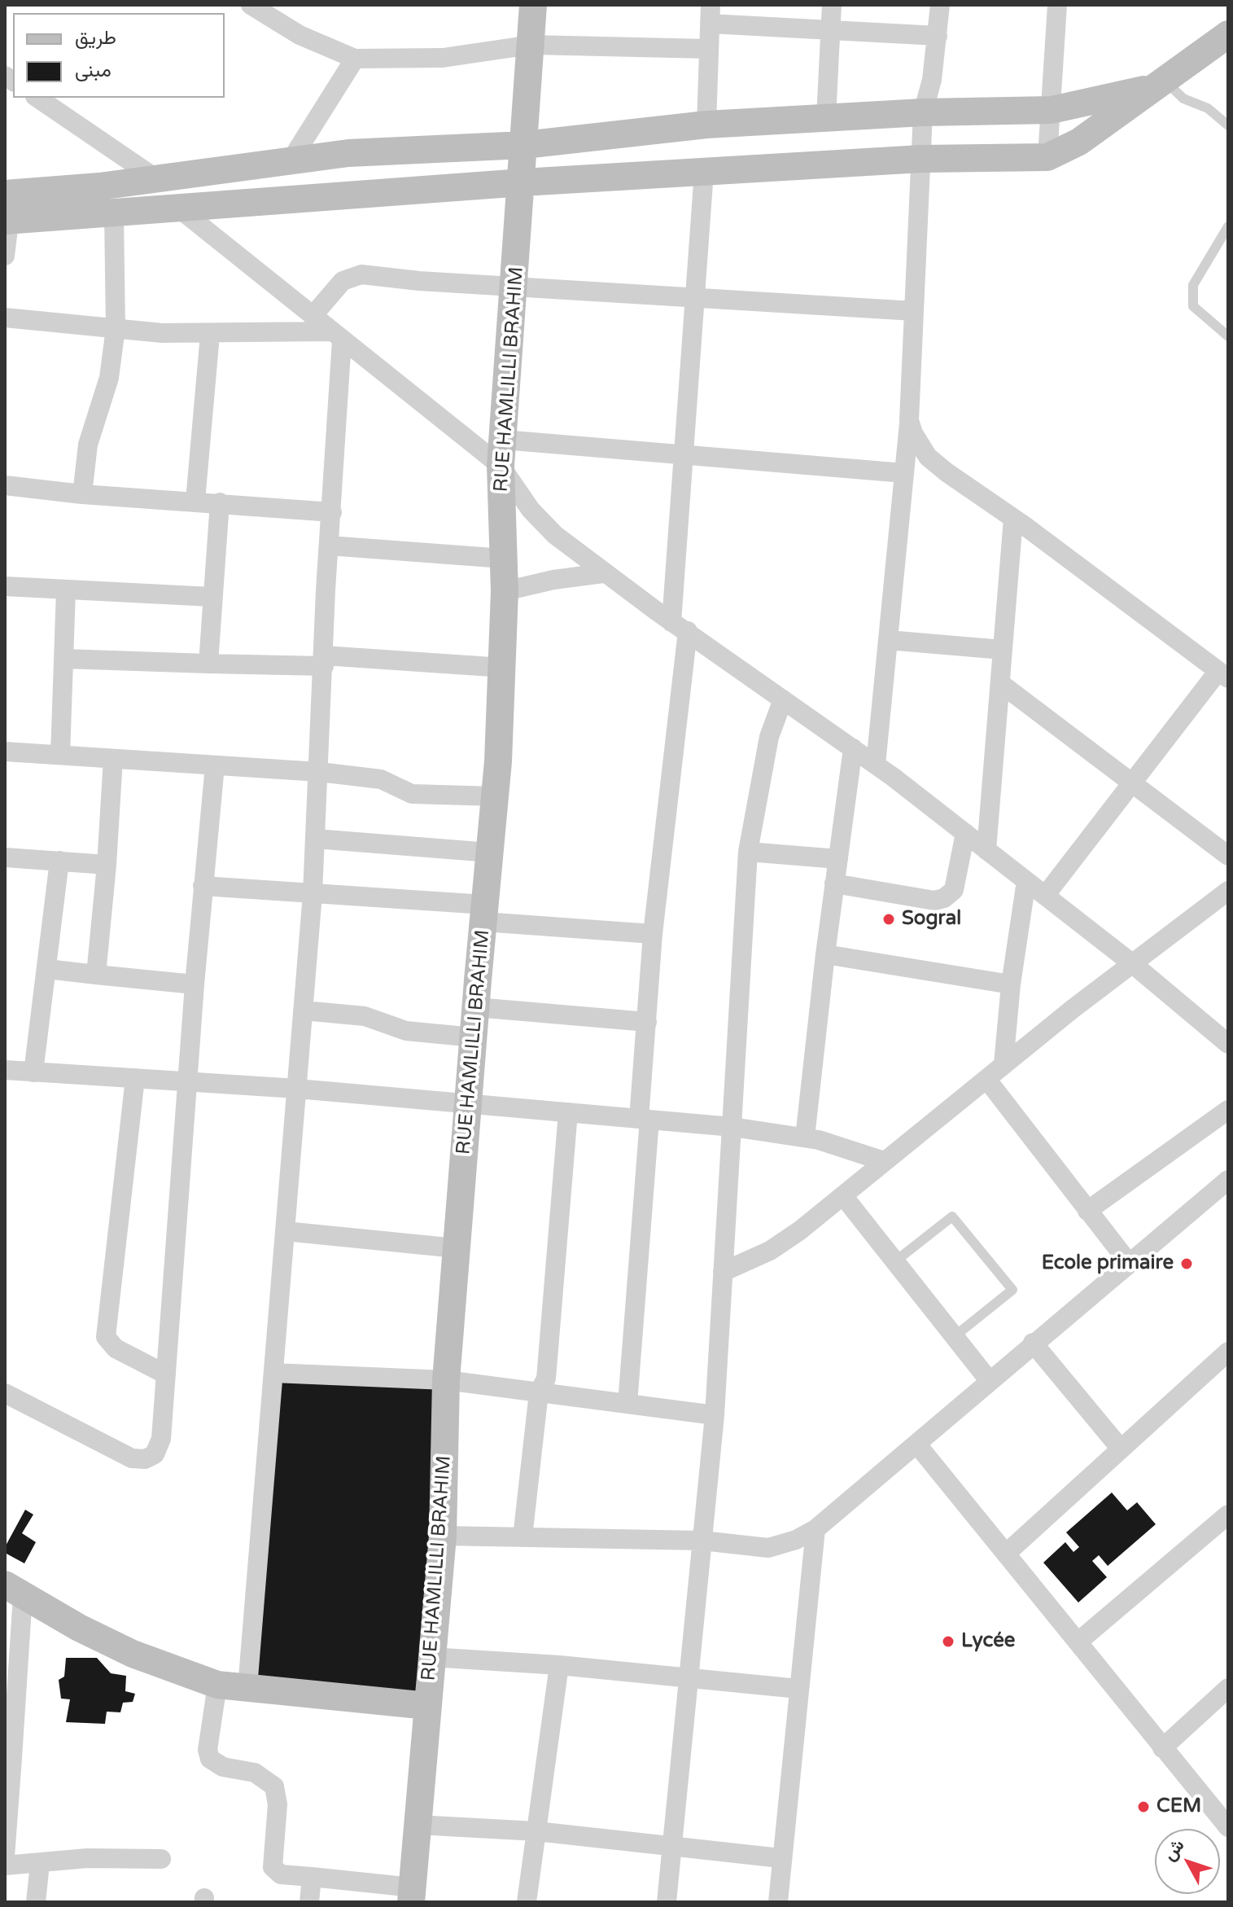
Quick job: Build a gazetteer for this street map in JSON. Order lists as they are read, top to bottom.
{
  "streets": {
    "street": ["RUE HAMLILLI BRAHIM"]
  },
  "places": [
    "Sogral",
    "Ecole primaire",
    "Lycée",
    "CEM"
  ],
  "legend": ["طريق", "مبنى"],
  "north": "top left"
}
